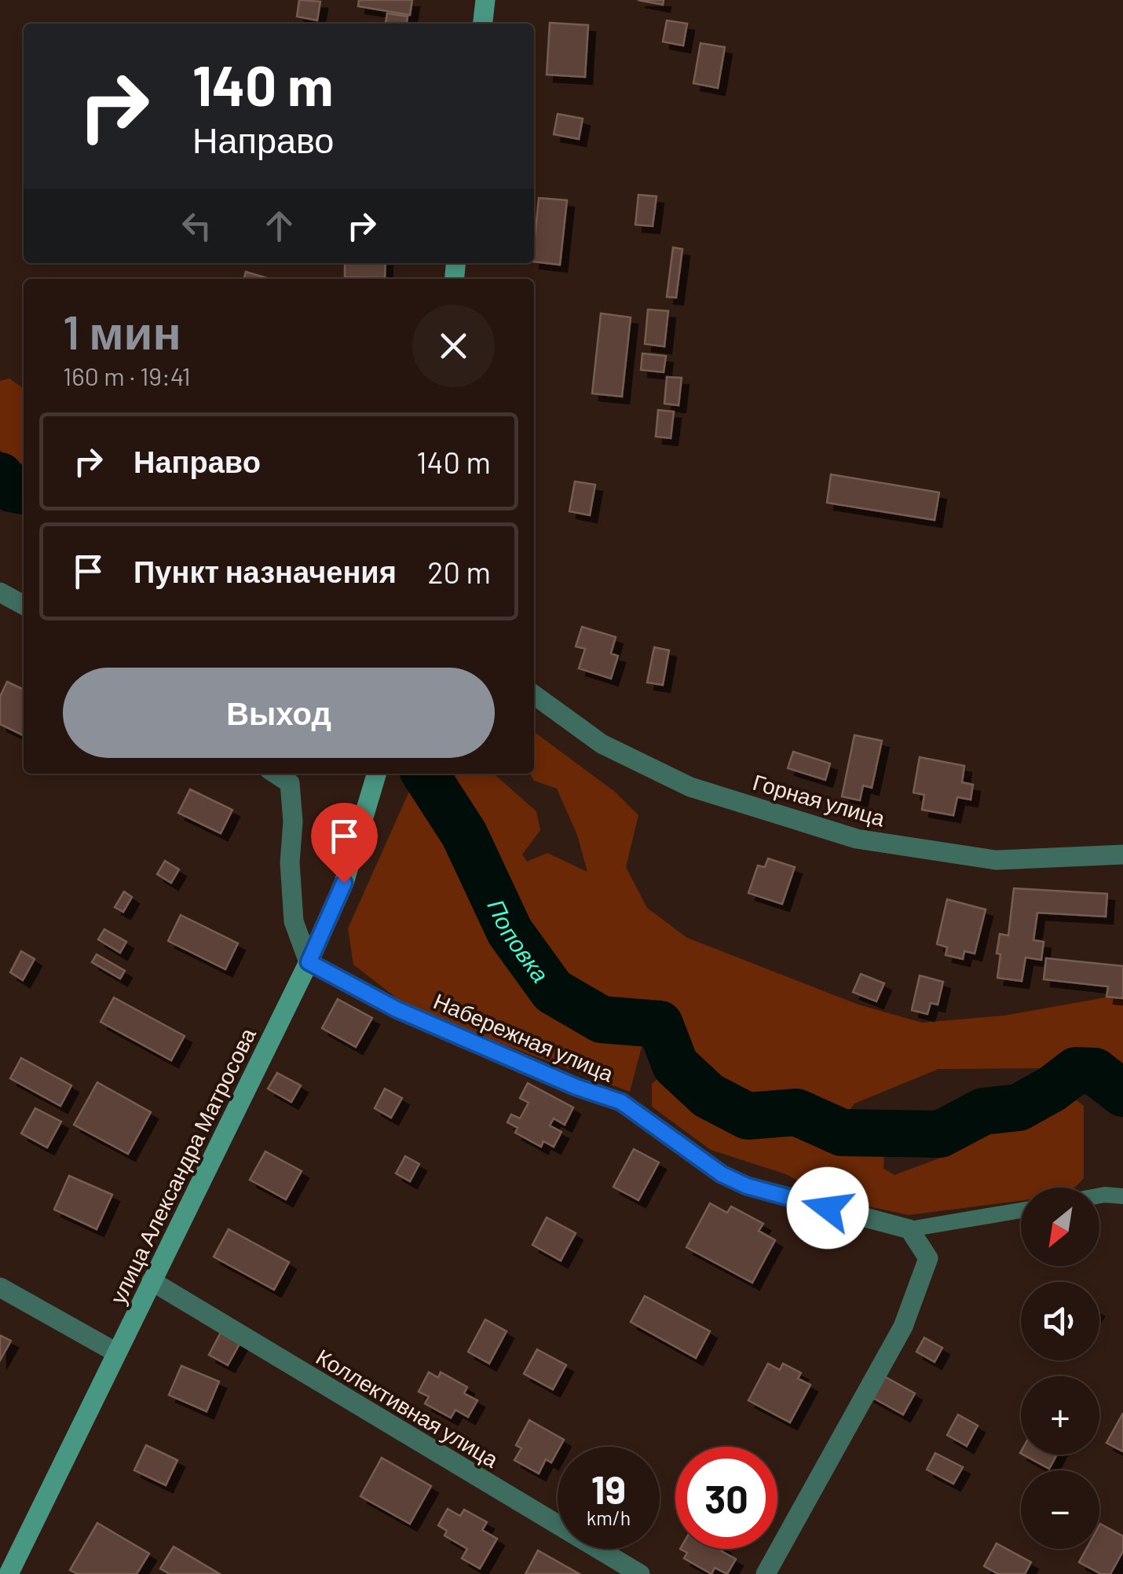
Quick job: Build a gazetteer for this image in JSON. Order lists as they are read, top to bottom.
{
  "streets": {
    "main road": ["улица Александра Матросова"],
    "street": ["Горная улица", "Набережная улица", "Коллективная улица"]
  },
  "crossings": [
    ["Набережная улица", "улица Александра Матросова"],
    ["улица Александра Матросова", "Коллективная улица"]
  ],
  "water": ["Поповка"],
  "north": "bottom left",
  "page": {
    "turn": ["140 m", "Направо"],
    "heading": ["1 мин", "160 m · 19:41"],
    "list": [
      {
        "name": "Направо",
        "value": "140 m"
      },
      {
        "name": "Пункт назначения",
        "value": "20 m"
      }
    ],
    "buttons": "Выход",
    "map_buttons": ["+", "−"],
    "speed": "19 km/h",
    "limit": "30"
  }
}
